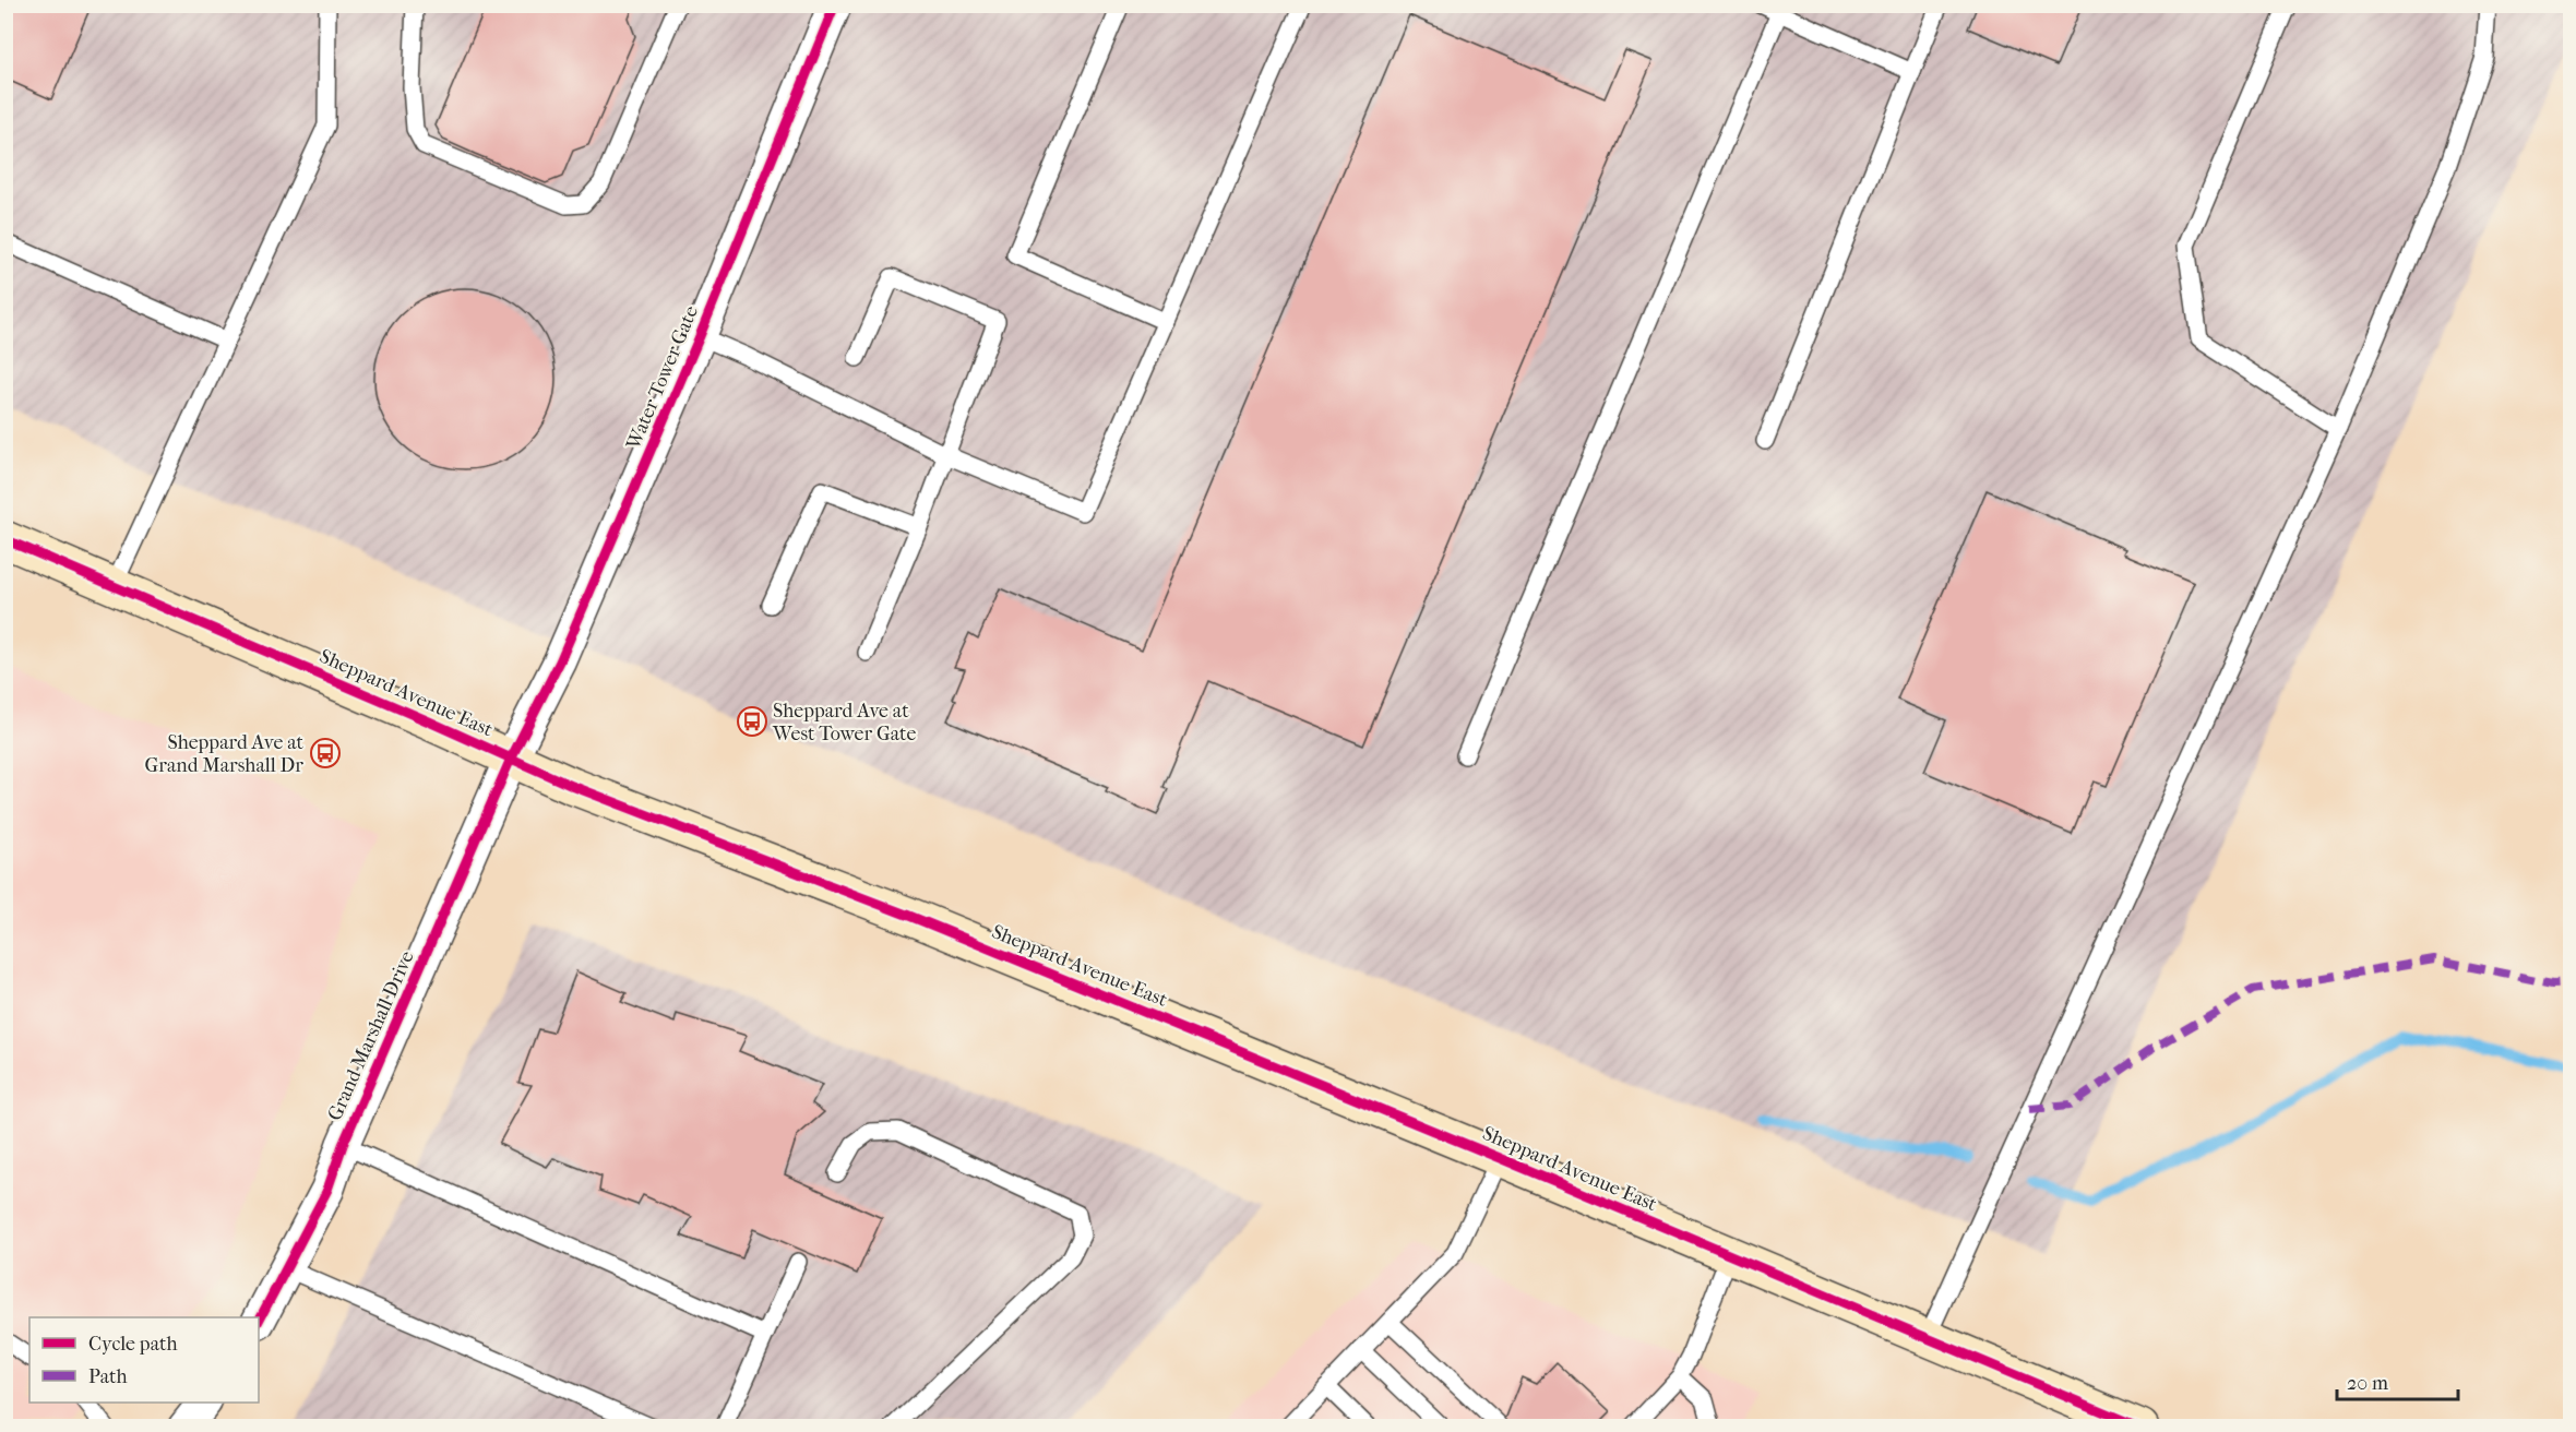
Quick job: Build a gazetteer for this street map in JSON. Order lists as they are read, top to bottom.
{
  "streets": {
    "main road": ["Sheppard Avenue East"],
    "street": ["Water Tower Gate", "Grand Marshall Drive"]
  },
  "crossings": [
    ["Water Tower Gate", "Sheppard Avenue East"],
    ["Water Tower Gate", "Grand Marshall Drive"],
    ["Sheppard Avenue East", "Grand Marshall Drive"]
  ],
  "places": {
    "bus stop": ["Sheppard Ave at West Tower Gate", "Sheppard Ave at Grand Marshall Dr"]
  },
  "legend": ["Cycle path", "Path"],
  "scale_bar": "20 m"
}
